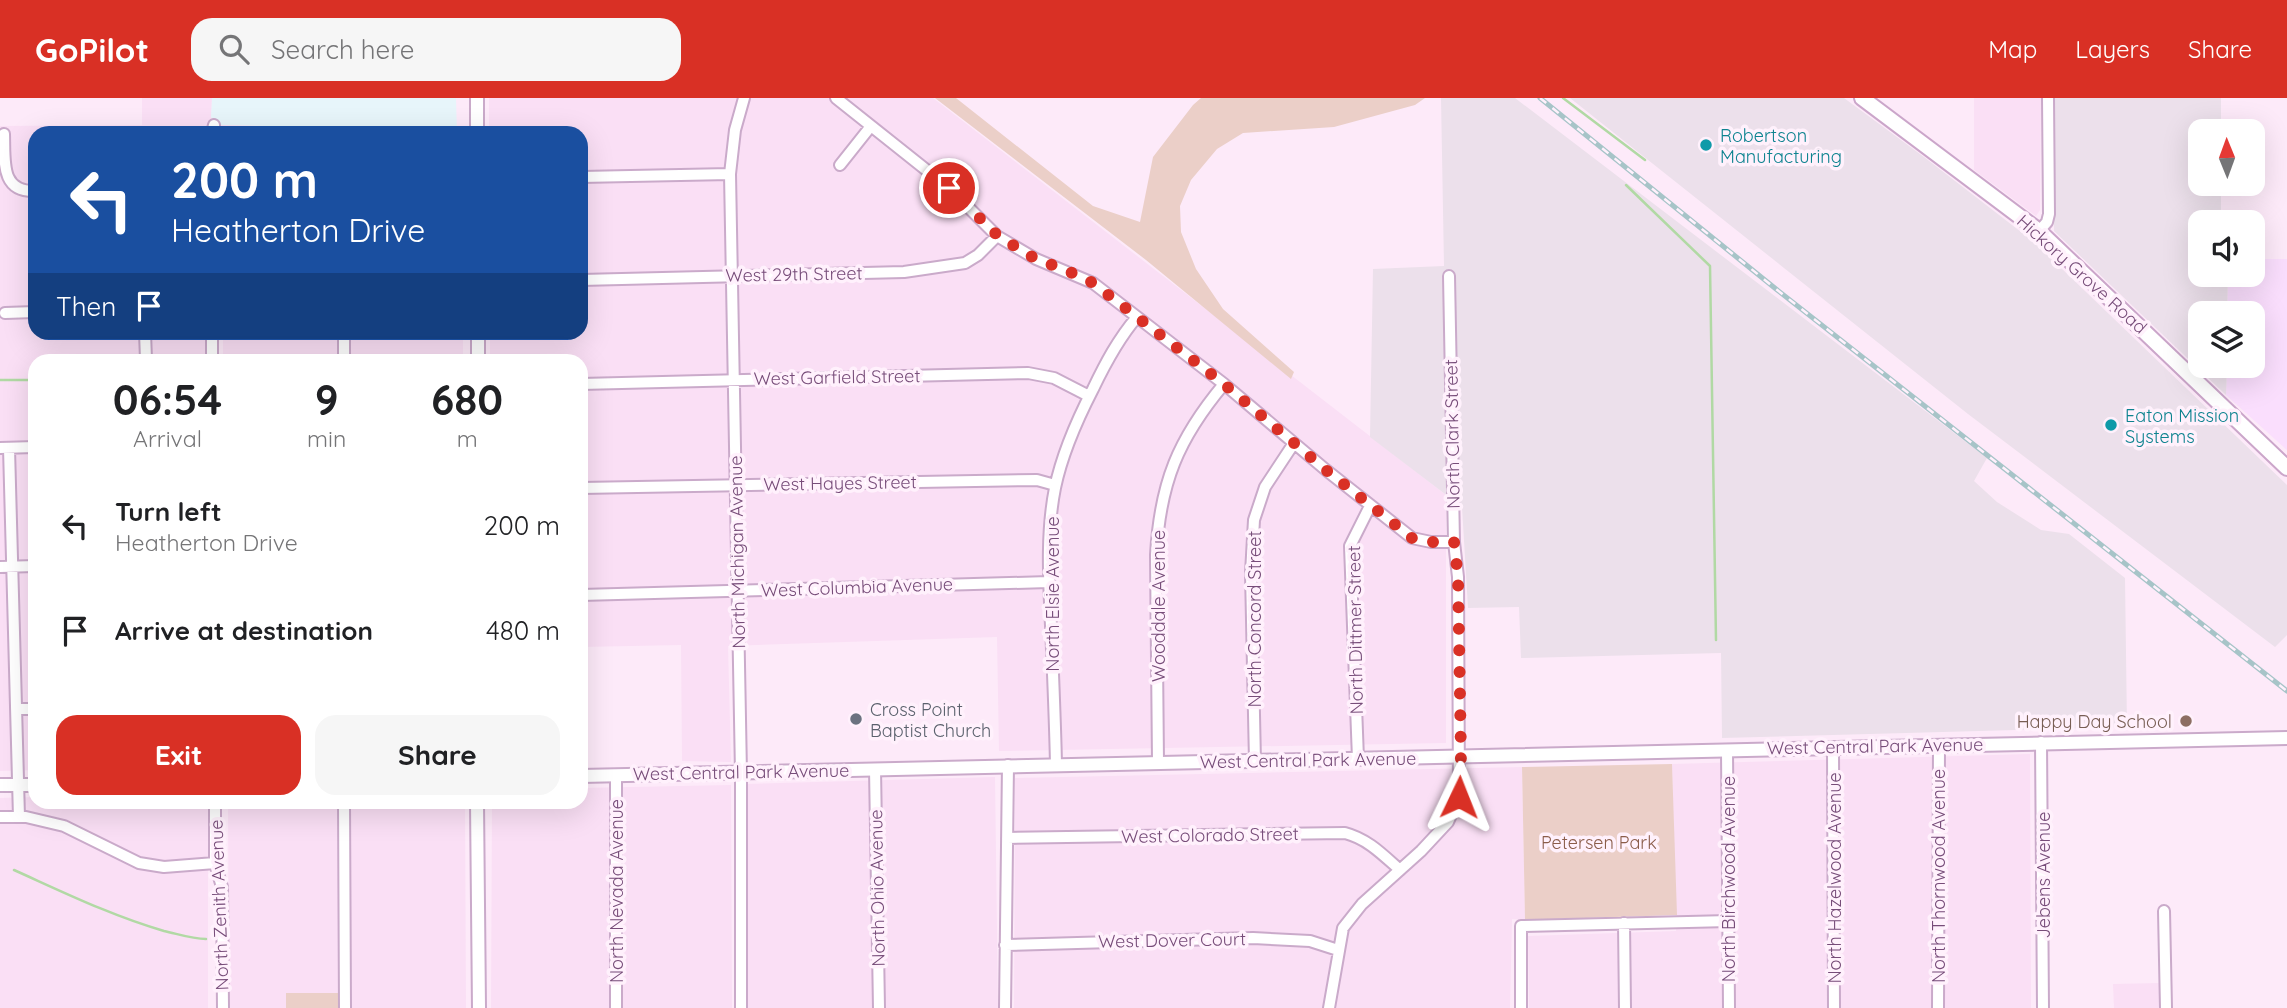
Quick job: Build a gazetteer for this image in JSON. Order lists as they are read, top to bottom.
{
  "streets": {
    "main road": ["Hickory Grove Road"],
    "street": [
      "West 29th Street",
      "West Garfield Street",
      "North Clark Street",
      "West Hayes Street",
      "North Michigan Avenue",
      "West Columbia Avenue",
      "North Elsie Avenue",
      "Wooddale Avenue",
      "North Concord Street",
      "North Dittmer Street",
      "West Central Park Avenue",
      "West Colorado Street",
      "Jebens Avenue",
      "North Thornwood Avenue",
      "North Hazelwood Avenue",
      "North Birchwood Avenue",
      "North Ohio Avenue",
      "North Nevada Avenue",
      "North Zenith Avenue",
      "West Dover Court"
    ]
  },
  "crossings": [
    ["West 29th Street", "North Michigan Avenue"],
    ["West Garfield Street", "North Michigan Avenue"],
    ["West Garfield Street", "North Elsie Avenue"],
    ["North Clark Street", "West Central Park Avenue"],
    ["North Clark Street", "West Colorado Street"],
    ["North Clark Street", "West Dover Court"],
    ["West Hayes Street", "North Michigan Avenue"],
    ["West Hayes Street", "North Elsie Avenue"],
    ["North Michigan Avenue", "West Columbia Avenue"],
    ["North Michigan Avenue", "West Central Park Avenue"],
    ["West Columbia Avenue", "North Elsie Avenue"],
    ["North Elsie Avenue", "West Central Park Avenue"],
    ["Wooddale Avenue", "West Central Park Avenue"],
    ["North Concord Street", "West Central Park Avenue"],
    ["North Dittmer Street", "West Central Park Avenue"],
    ["West Central Park Avenue", "Jebens Avenue"],
    ["West Central Park Avenue", "North Thornwood Avenue"],
    ["West Central Park Avenue", "North Hazelwood Avenue"],
    ["West Central Park Avenue", "North Birchwood Avenue"],
    ["West Central Park Avenue", "North Ohio Avenue"],
    ["West Central Park Avenue", "North Nevada Avenue"]
  ],
  "parks": ["Petersen Park"],
  "places": [
    "Robertson Manufacturing",
    "Eaton Mission Systems",
    "Cross Point Baptist Church",
    "Happy Day School"
  ],
  "north": "top",
  "page": {
    "header": "GoPilot",
    "search": "Search here",
    "nav": ["Map", "Layers", "Share"],
    "turn": ["200 m", "Heatherton Drive"],
    "then": "Then",
    "eta": [
      "06:54",
      "Arrival",
      "9",
      "min",
      "680",
      "m"
    ],
    "list": [
      {
        "name": "Turn left",
        "note": "Heatherton Drive",
        "value": "200 m"
      },
      {
        "name": "Arrive at destination",
        "value": "480 m"
      }
    ],
    "buttons": ["Exit", "Share"]
  }
}
